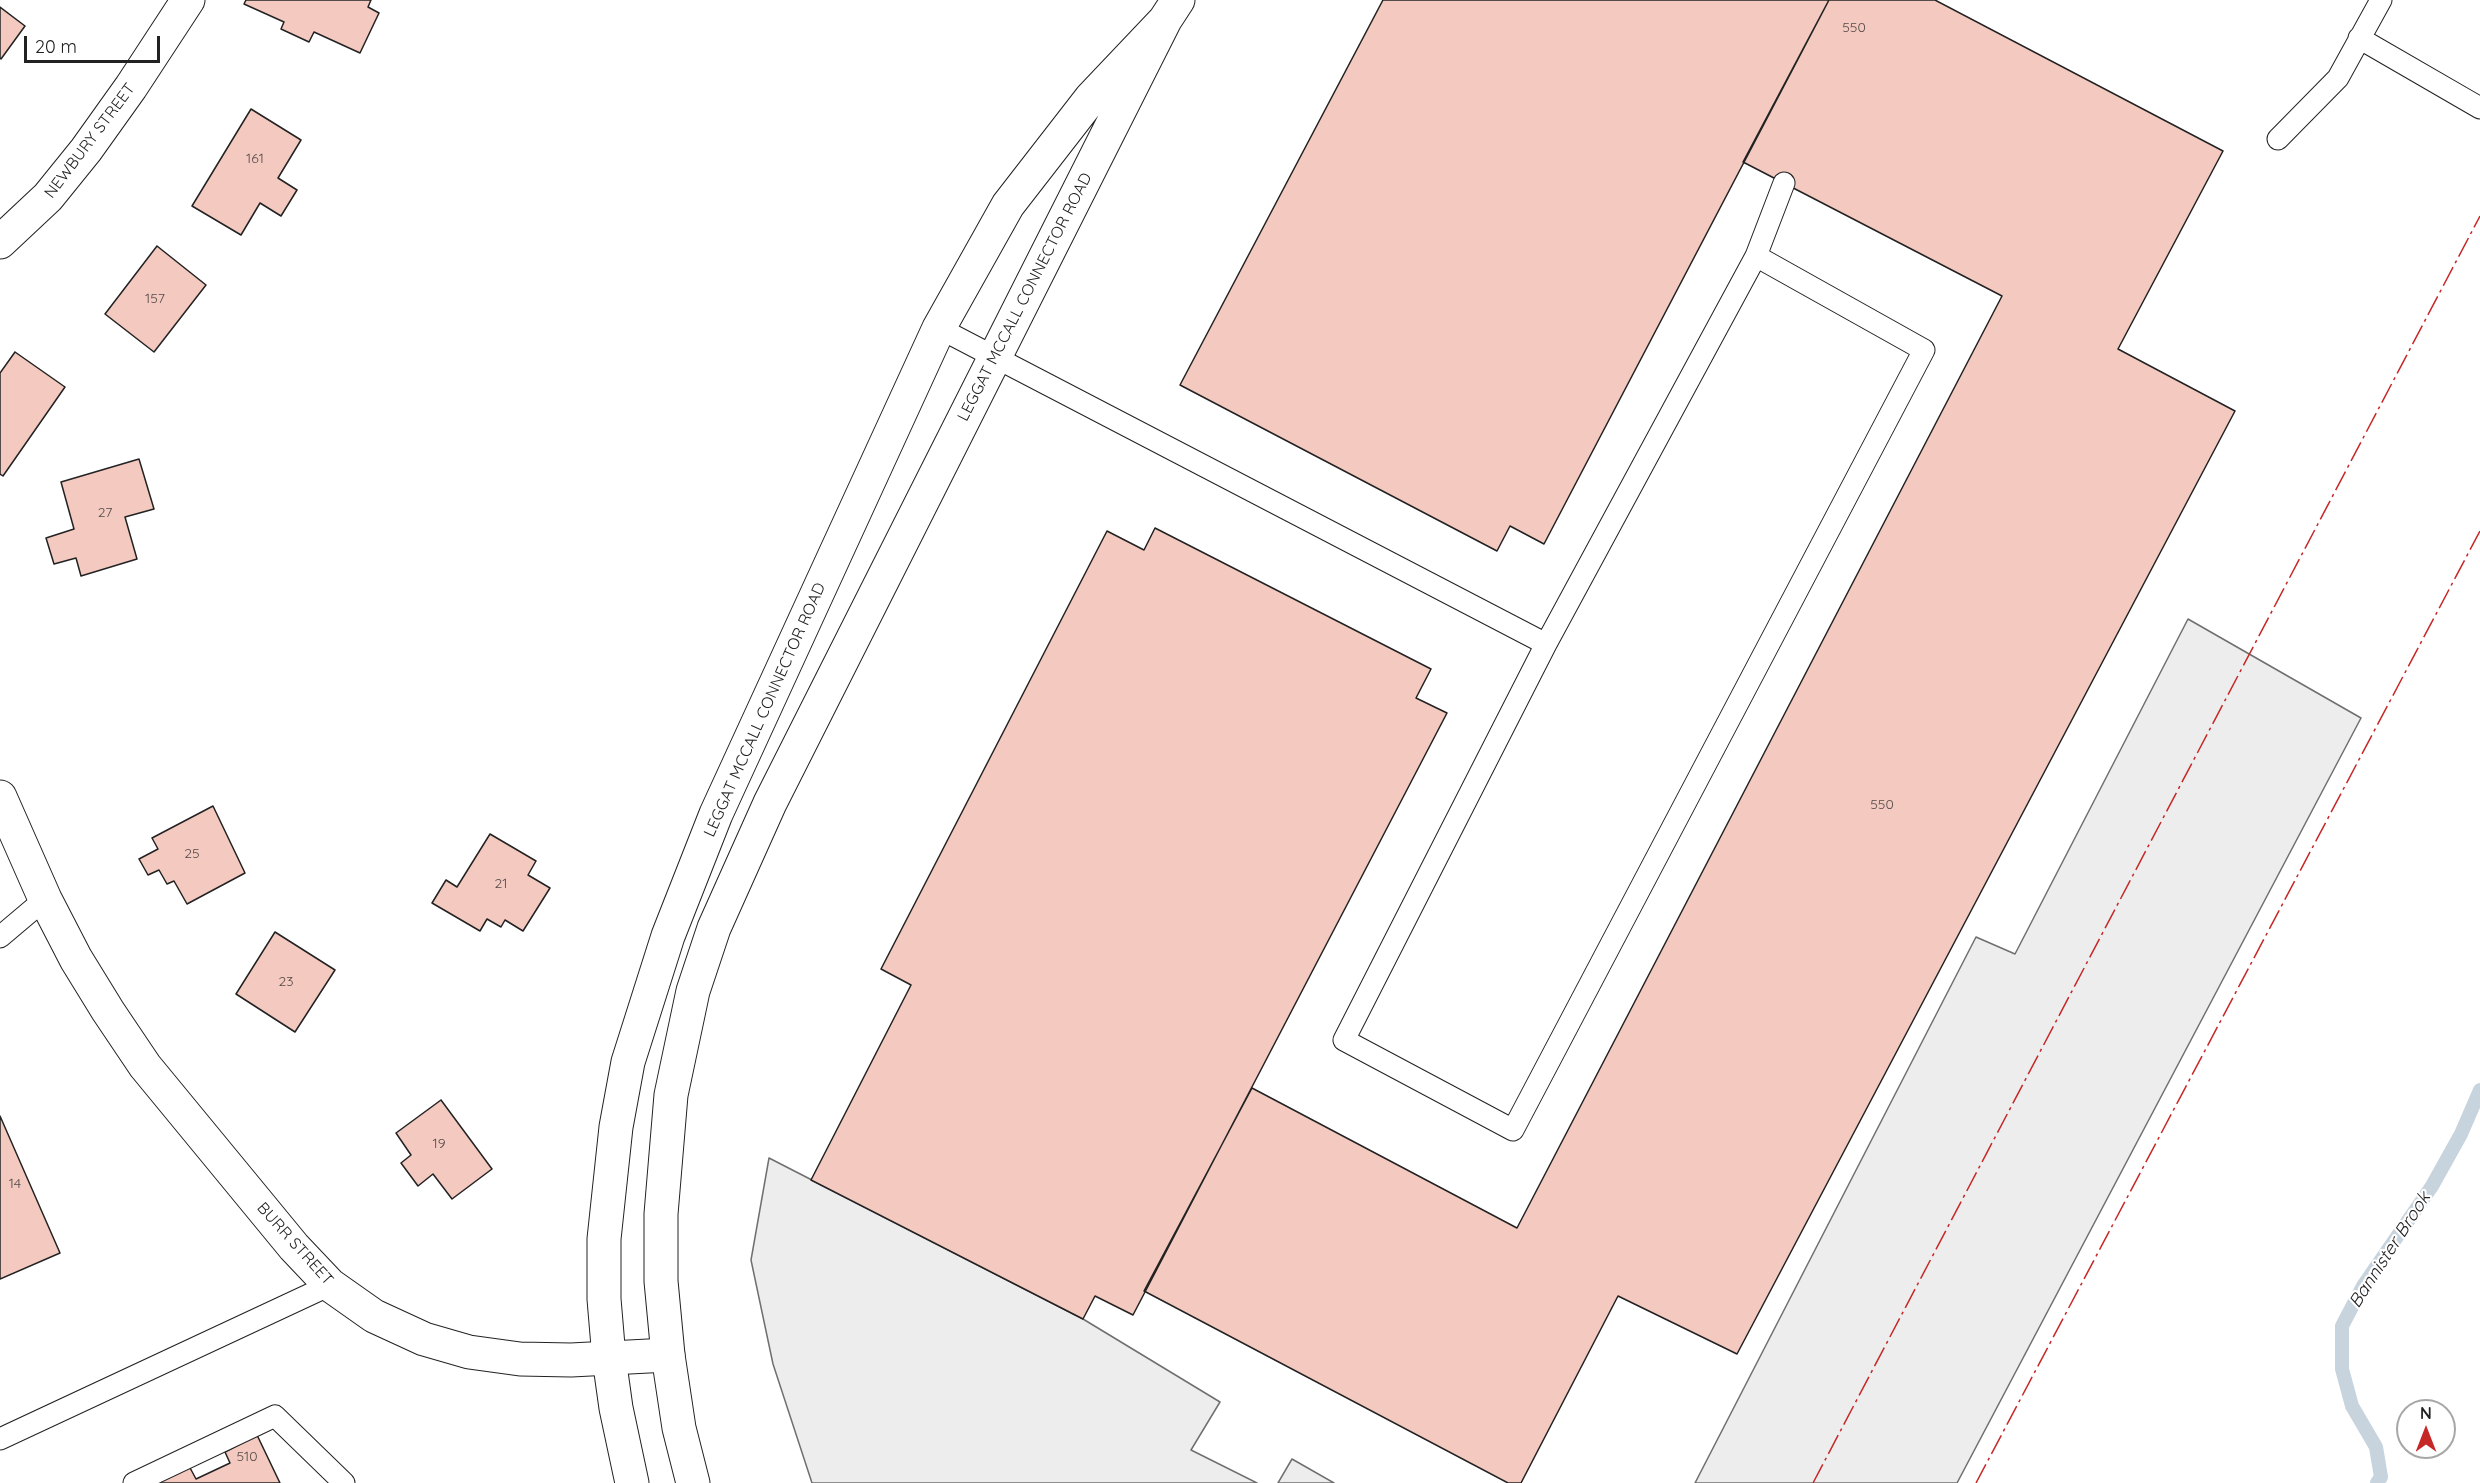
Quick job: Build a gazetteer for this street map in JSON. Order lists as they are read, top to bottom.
{
  "streets": {
    "street": ["NEWBURY STREET", "LEGGAT MCCALL CONNECTOR ROAD", "BURR STREET"]
  },
  "crossings": [
    ["LEGGAT MCCALL CONNECTOR ROAD", "BURR STREET"]
  ],
  "water": ["Bannister Brook"],
  "house_numbers": [
    "550",
    "161",
    "157",
    "27",
    "550",
    "25",
    "21",
    "23",
    "19",
    "14",
    "510"
  ],
  "scale_bar": "20 m",
  "north": "top"
}
